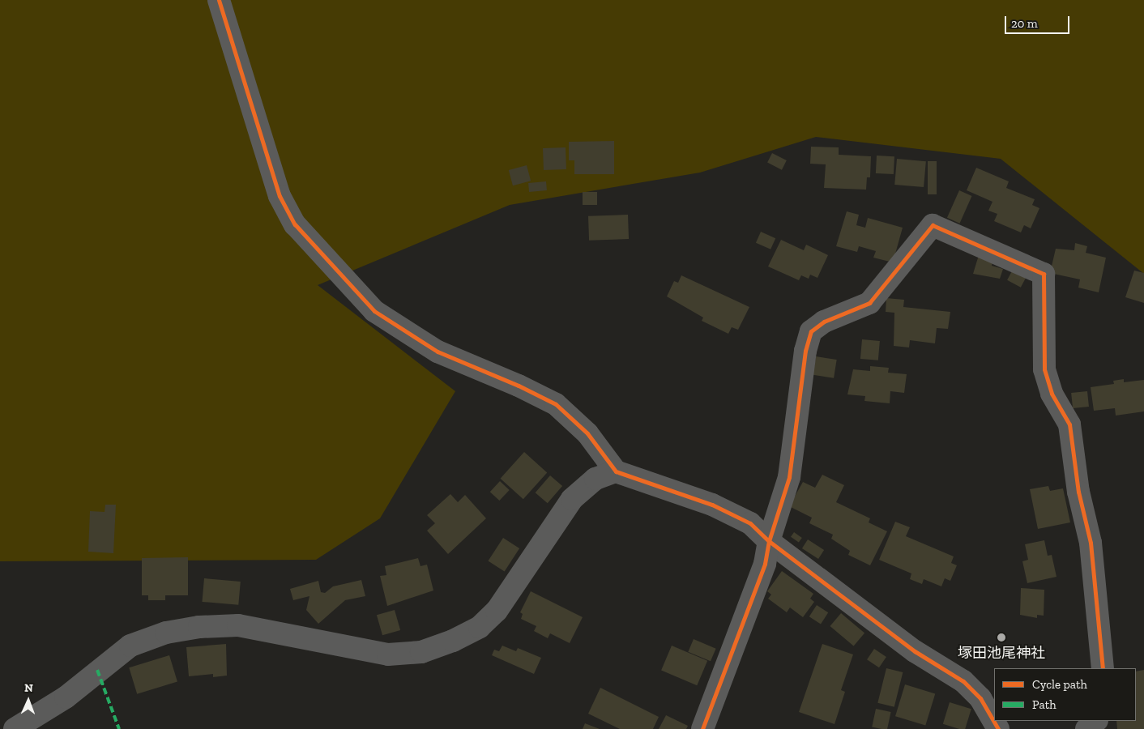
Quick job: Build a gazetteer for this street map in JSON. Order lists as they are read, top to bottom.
{
  "places": ["塚田池尾神社"],
  "legend": ["Cycle path", "Path"],
  "scale_bar": "20 m",
  "north": "top"
}
